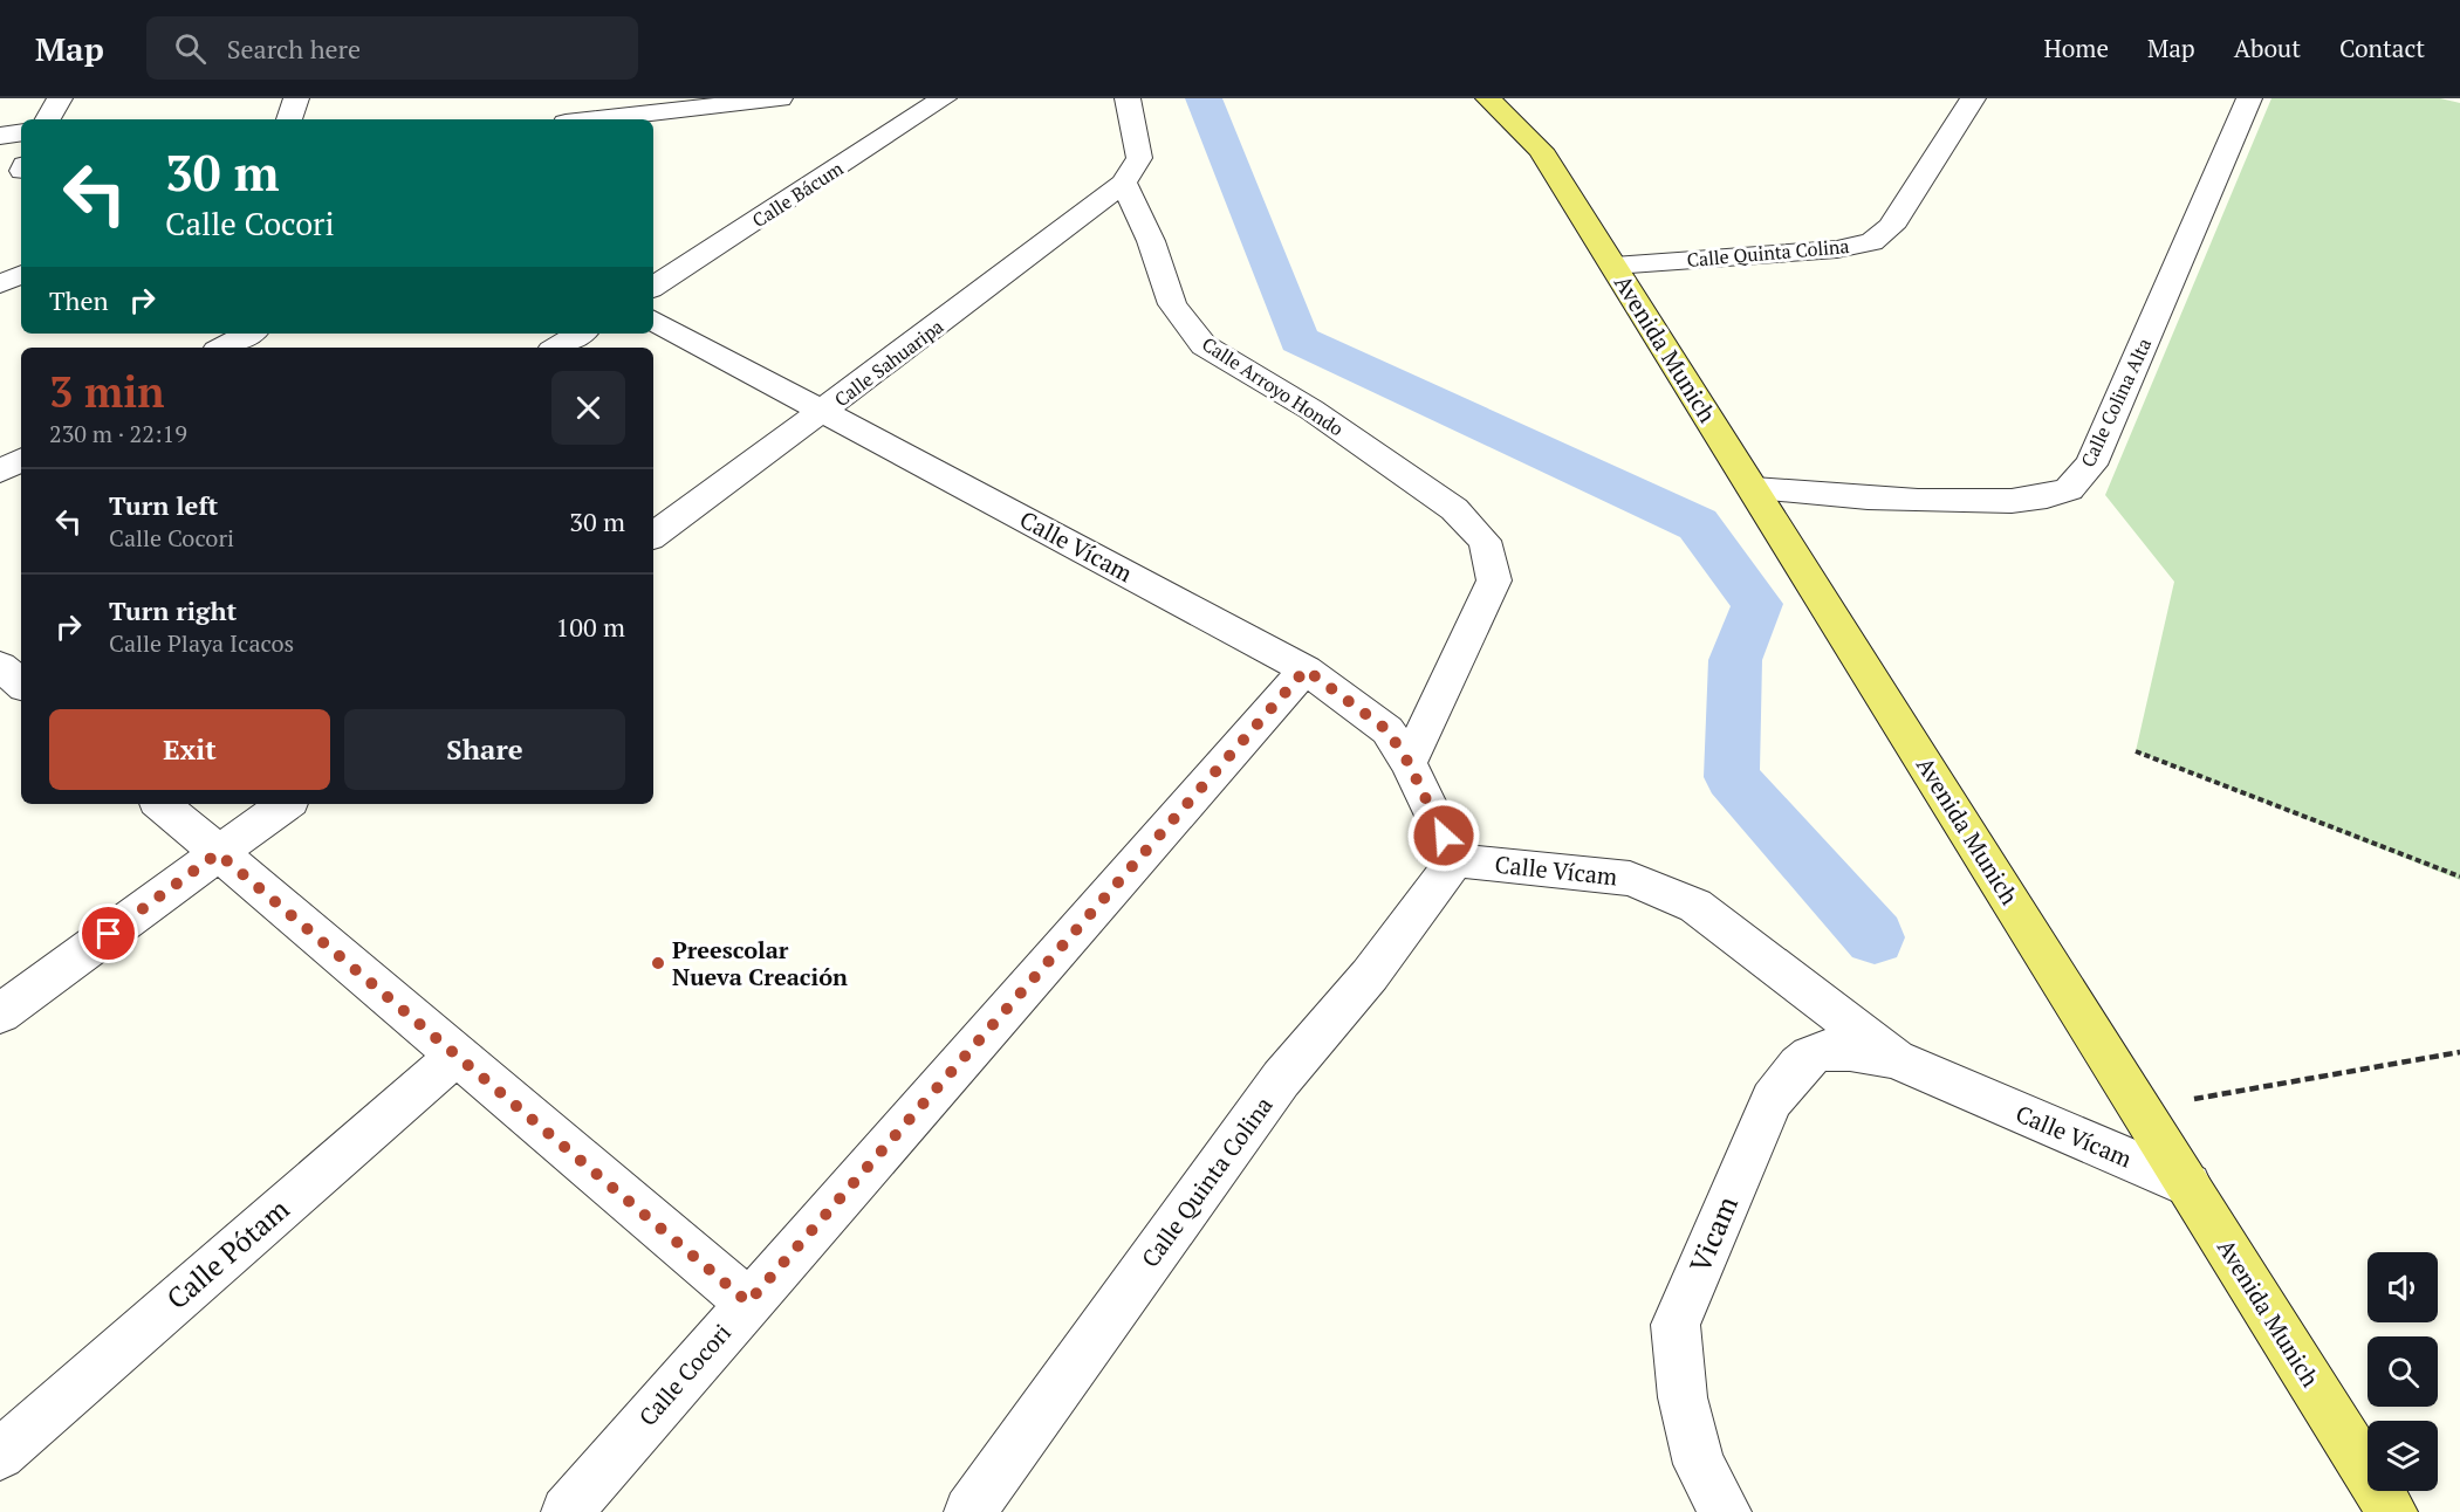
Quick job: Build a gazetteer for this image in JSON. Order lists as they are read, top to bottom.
{
  "streets": {
    "main road": ["Avenida Munich"],
    "street": [
      "Calle Bácum",
      "Calle Quinta Colina",
      "Calle Sahuaripa",
      "Calle Arroyo Hondo",
      "Calle Colina Alta",
      "Calle Vícam",
      "Vicam",
      "Calle Pótam",
      "Calle Cocori"
    ]
  },
  "crossings": [
    ["Calle Quinta Colina", "Avenida Munich"],
    ["Calle Quinta Colina", "Calle Vícam"],
    ["Avenida Munich", "Calle Colina Alta"],
    ["Avenida Munich", "Calle Vícam"],
    ["Calle Sahuaripa", "Calle Arroyo Hondo"],
    ["Calle Sahuaripa", "Calle Vícam"],
    ["Calle Arroyo Hondo", "Calle Vícam"],
    ["Calle Vícam", "Vicam"],
    ["Calle Vícam", "Calle Cocori"]
  ],
  "places": ["Preescolar Nueva Creación"],
  "page": {
    "header": "Map",
    "search": "Search here",
    "nav": [
      "Home",
      "Map",
      "About",
      "Contact"
    ],
    "turn": ["30 m", "Calle Cocori"],
    "then": "Then",
    "heading": ["3 min", "230 m · 22:19"],
    "list": [
      {
        "name": "Turn left",
        "note": "Calle Cocori",
        "value": "30 m"
      },
      {
        "name": "Turn right",
        "note": "Calle Playa Icacos",
        "value": "100 m"
      }
    ],
    "buttons": ["Exit", "Share"]
  }
}
